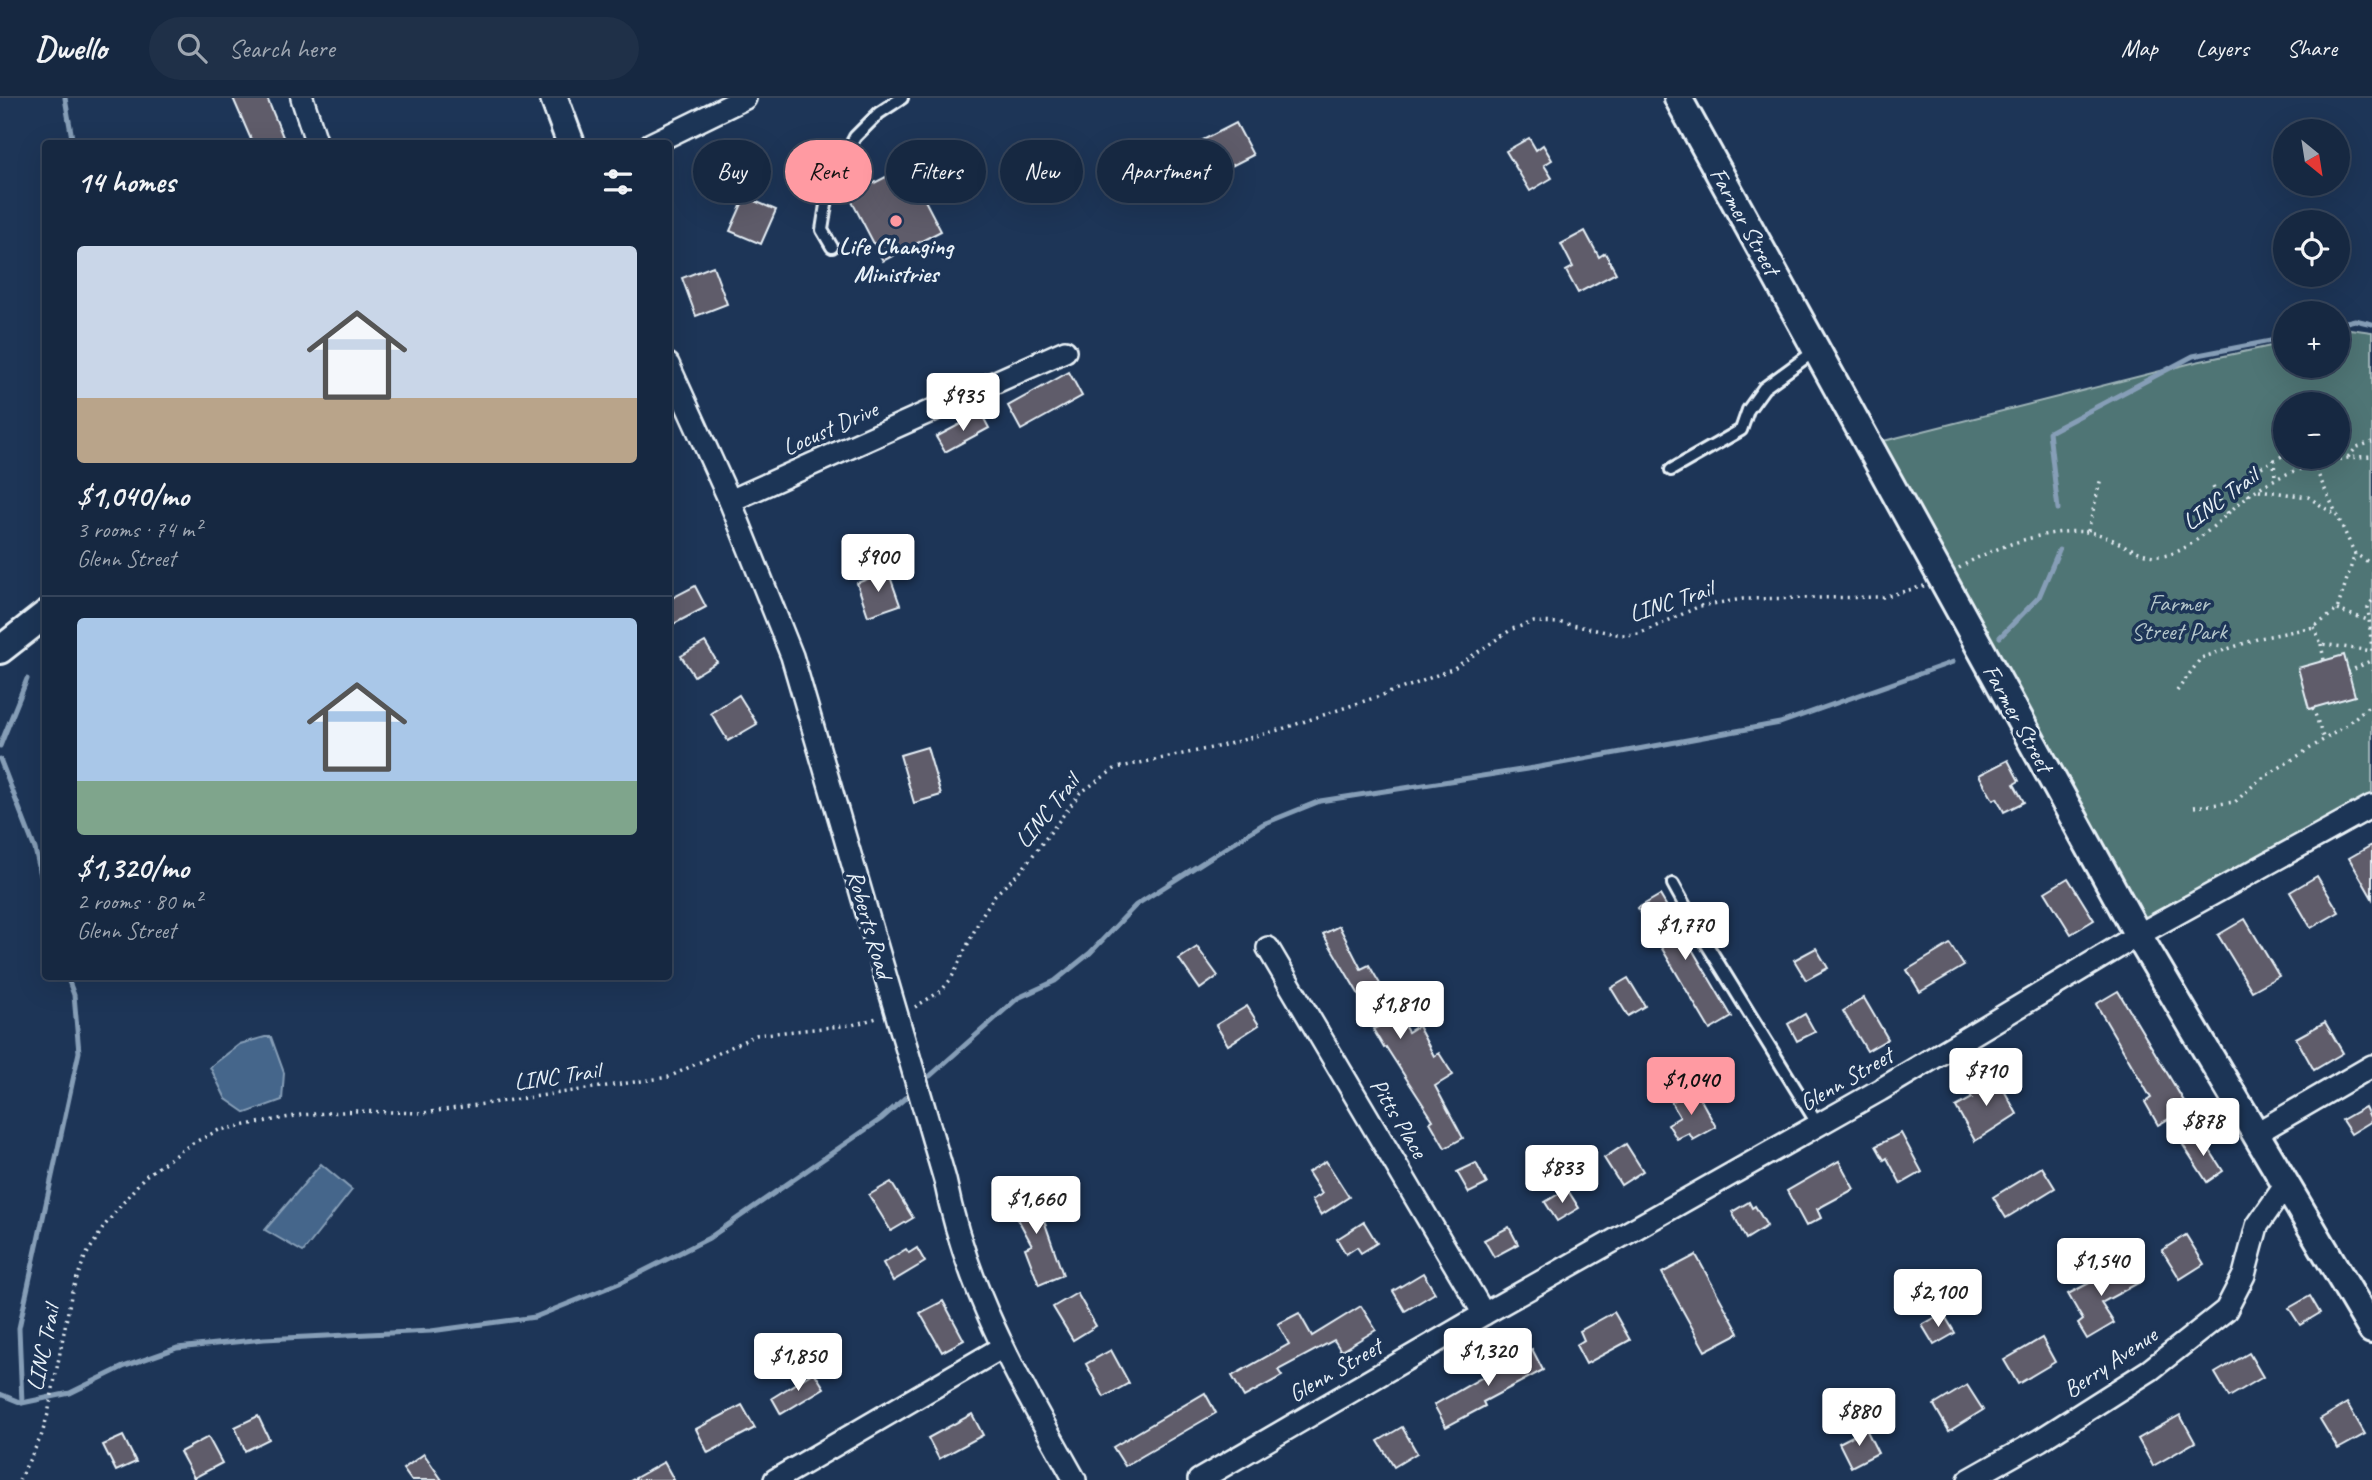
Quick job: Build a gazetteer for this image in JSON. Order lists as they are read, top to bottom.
{
  "streets": {
    "street": [
      "Farmer Street",
      "Locust Drive",
      "Roberts Road",
      "Glenn Street",
      "Pitts Place",
      "Berry Avenue"
    ],
    "path": ["LINC Trail"]
  },
  "crossings": [
    ["Farmer Street", "LINC Trail"],
    ["Farmer Street", "Glenn Street"],
    ["Farmer Street", "Berry Avenue"],
    ["Locust Drive", "Roberts Road"],
    ["LINC Trail", "Roberts Road"],
    ["Glenn Street", "Pitts Place"]
  ],
  "parks": ["Farmer Street Park"],
  "places": ["Life Changing Ministries"],
  "north": "bottom right",
  "page": {
    "header": "Dwello",
    "search": "Search here",
    "nav": ["Map", "Layers", "Share"],
    "map_buttons": ["+", "−"],
    "chip": [
      "Buy",
      "Rent",
      "Filters",
      "New",
      "Apartment"
    ],
    "heading": "14 homes",
    "list": [
      {
        "name": "$1,040/mo",
        "note": "3 rooms · 74 m² · Glenn Street"
      },
      {
        "name": "$1,320/mo",
        "note": "2 rooms · 80 m² · Glenn Street"
      }
    ],
    "price": [
      "$935",
      "$900",
      "$1,770",
      "$1,810",
      "$710",
      "$1,040",
      "$878",
      "$833",
      "$1,660",
      "$1,540",
      "$2,100",
      "$1,320",
      "$1,850",
      "$880"
    ]
  }
}
